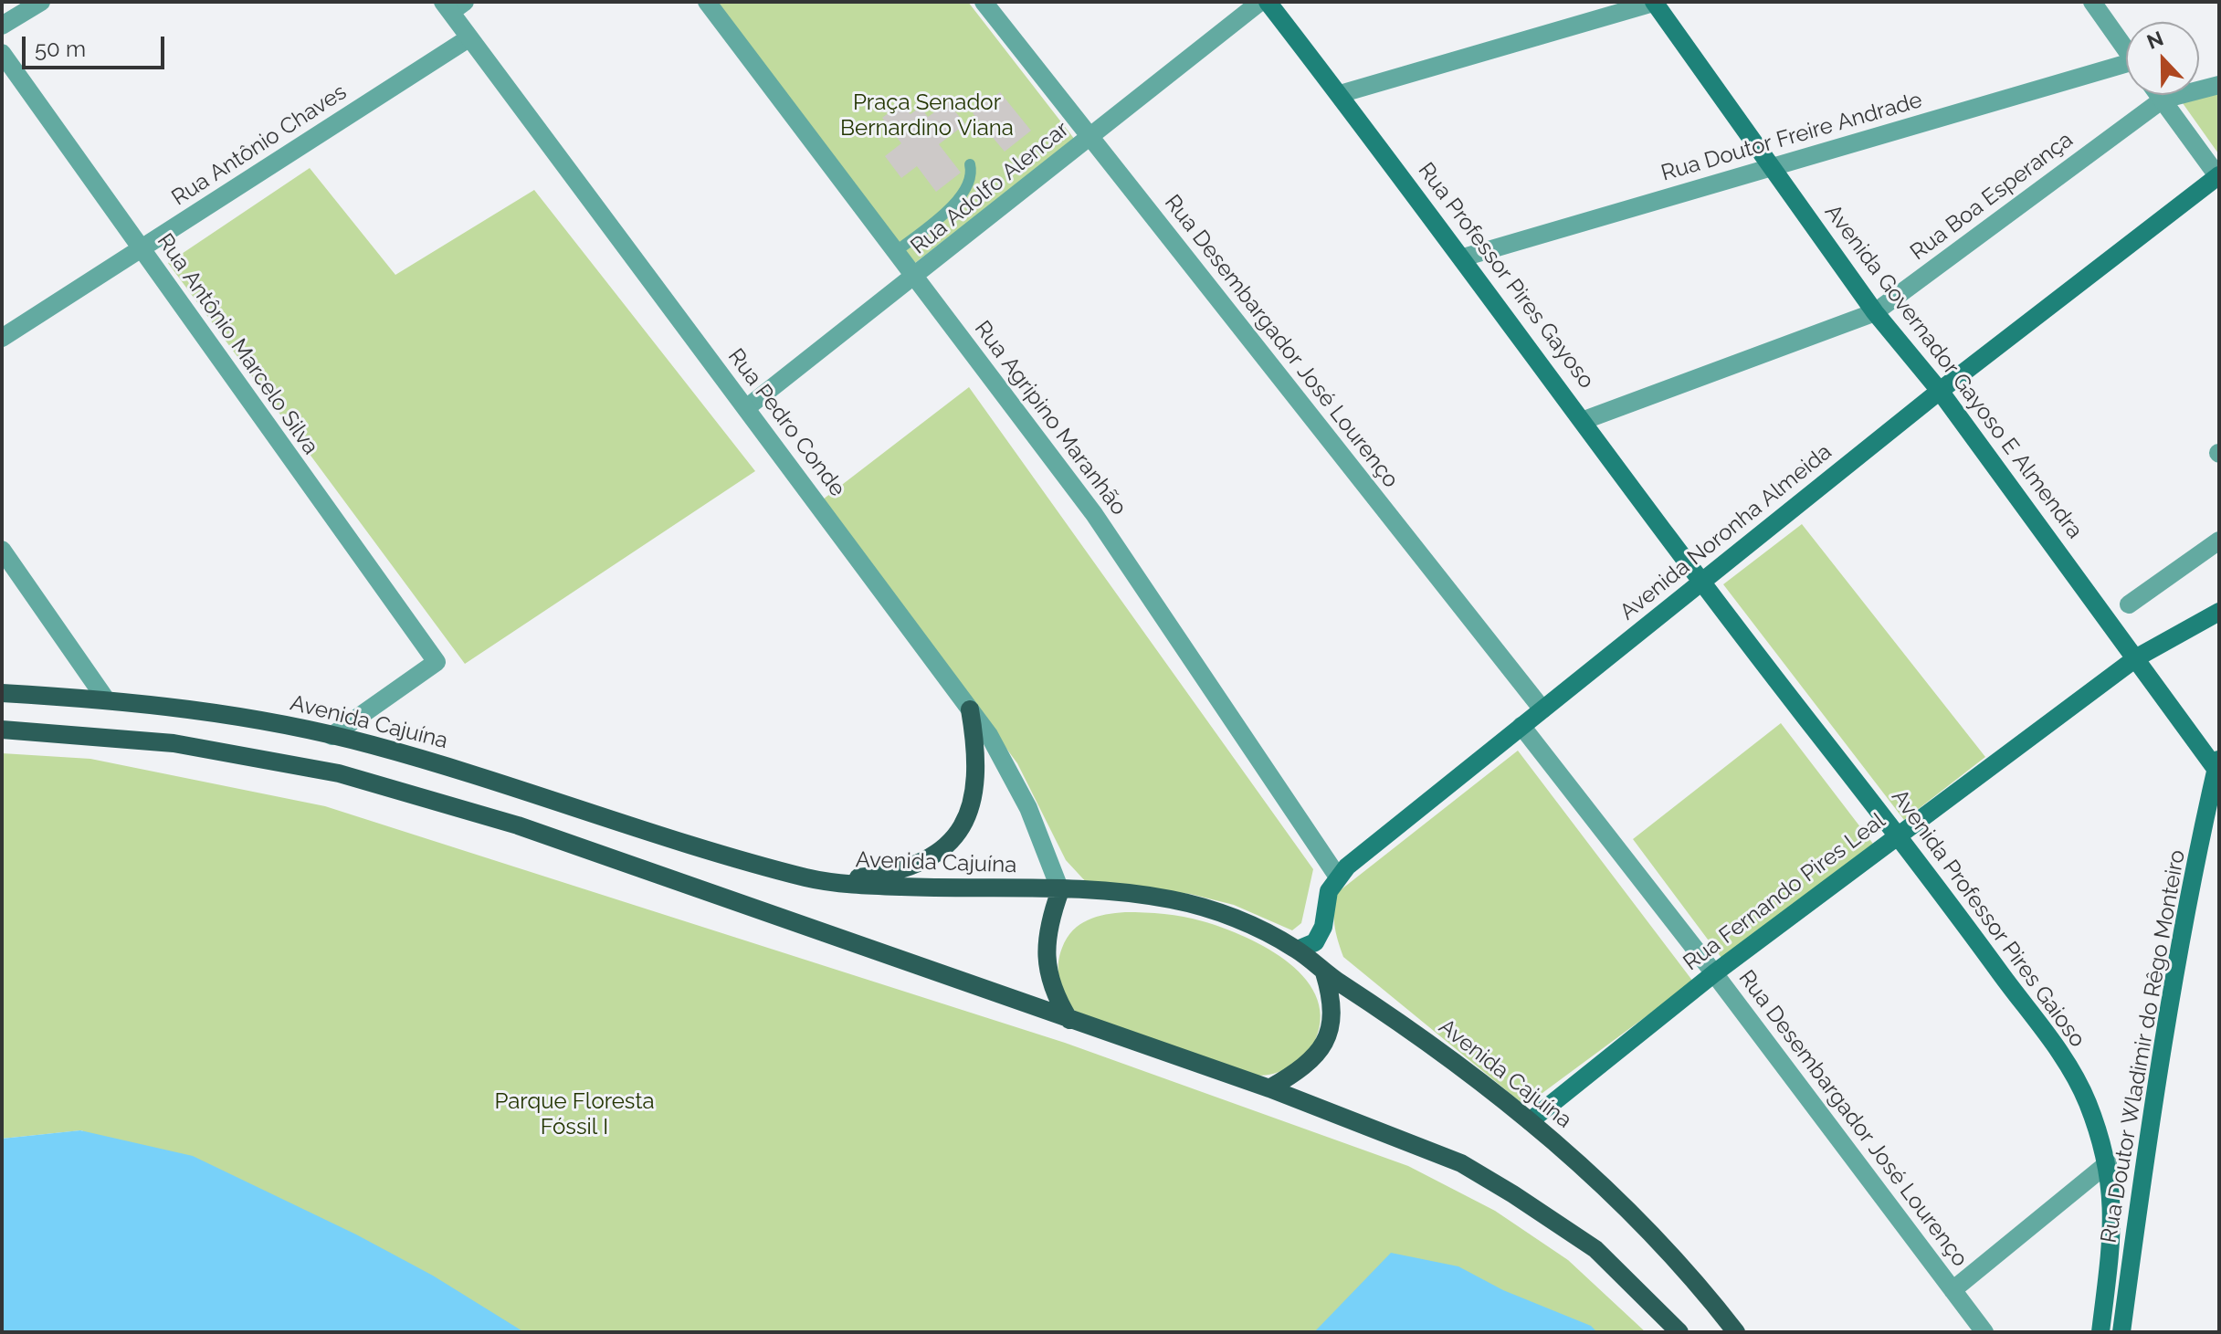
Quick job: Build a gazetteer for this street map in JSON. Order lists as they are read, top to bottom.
{
  "streets": {
    "main road": [
      "Rua Professor Pires Gayoso",
      "Avenida Governador Gayoso E Almendra",
      "Avenida Noronha Almeida",
      "Avenida Cajuína",
      "Rua Fernando Pires Leal",
      "Avenida Professor Pires Gaioso",
      "Rua Doutor Wladimir do Rêgo Monteiro"
    ],
    "street": [
      "Rua Doutor Freire Andrade",
      "Rua Antônio Chaves",
      "Rua Adolfo Alencar",
      "Rua Boa Esperança",
      "Rua Desembargador José Lourenço",
      "Rua Antônio Marcelo Silva",
      "Rua Agripino Maranhão",
      "Rua Pedro Conde"
    ]
  },
  "crossings": [
    ["Rua Doutor Freire Andrade", "Rua Professor Pires Gayoso"],
    ["Rua Doutor Freire Andrade", "Avenida Governador Gayoso E Almendra"],
    ["Rua Antônio Chaves", "Rua Antônio Marcelo Silva"],
    ["Rua Antônio Chaves", "Rua Pedro Conde"],
    ["Rua Adolfo Alencar", "Rua Desembargador José Lourenço"],
    ["Rua Adolfo Alencar", "Rua Agripino Maranhão"],
    ["Rua Adolfo Alencar", "Rua Pedro Conde"],
    ["Rua Boa Esperança", "Rua Professor Pires Gayoso"],
    ["Rua Boa Esperança", "Avenida Governador Gayoso E Almendra"],
    ["Rua Professor Pires Gayoso", "Avenida Noronha Almeida"],
    ["Rua Professor Pires Gayoso", "Avenida Professor Pires Gaioso"],
    ["Rua Desembargador José Lourenço", "Avenida Noronha Almeida"],
    ["Rua Desembargador José Lourenço", "Rua Fernando Pires Leal"],
    ["Rua Antônio Marcelo Silva", "Avenida Cajuína"],
    ["Avenida Governador Gayoso E Almendra", "Avenida Noronha Almeida"],
    ["Avenida Governador Gayoso E Almendra", "Rua Fernando Pires Leal"],
    ["Avenida Governador Gayoso E Almendra", "Rua Doutor Wladimir do Rêgo Monteiro"],
    ["Rua Agripino Maranhão", "Avenida Noronha Almeida"],
    ["Rua Pedro Conde", "Avenida Cajuína"],
    ["Avenida Noronha Almeida", "Avenida Professor Pires Gaioso"],
    ["Avenida Cajuína", "Rua Fernando Pires Leal"],
    ["Rua Fernando Pires Leal", "Avenida Professor Pires Gaioso"]
  ],
  "parks": ["Praça Senador Bernardino Viana", "Parque Floresta Fóssil I"],
  "scale_bar": "50 m",
  "north": "top"
}
